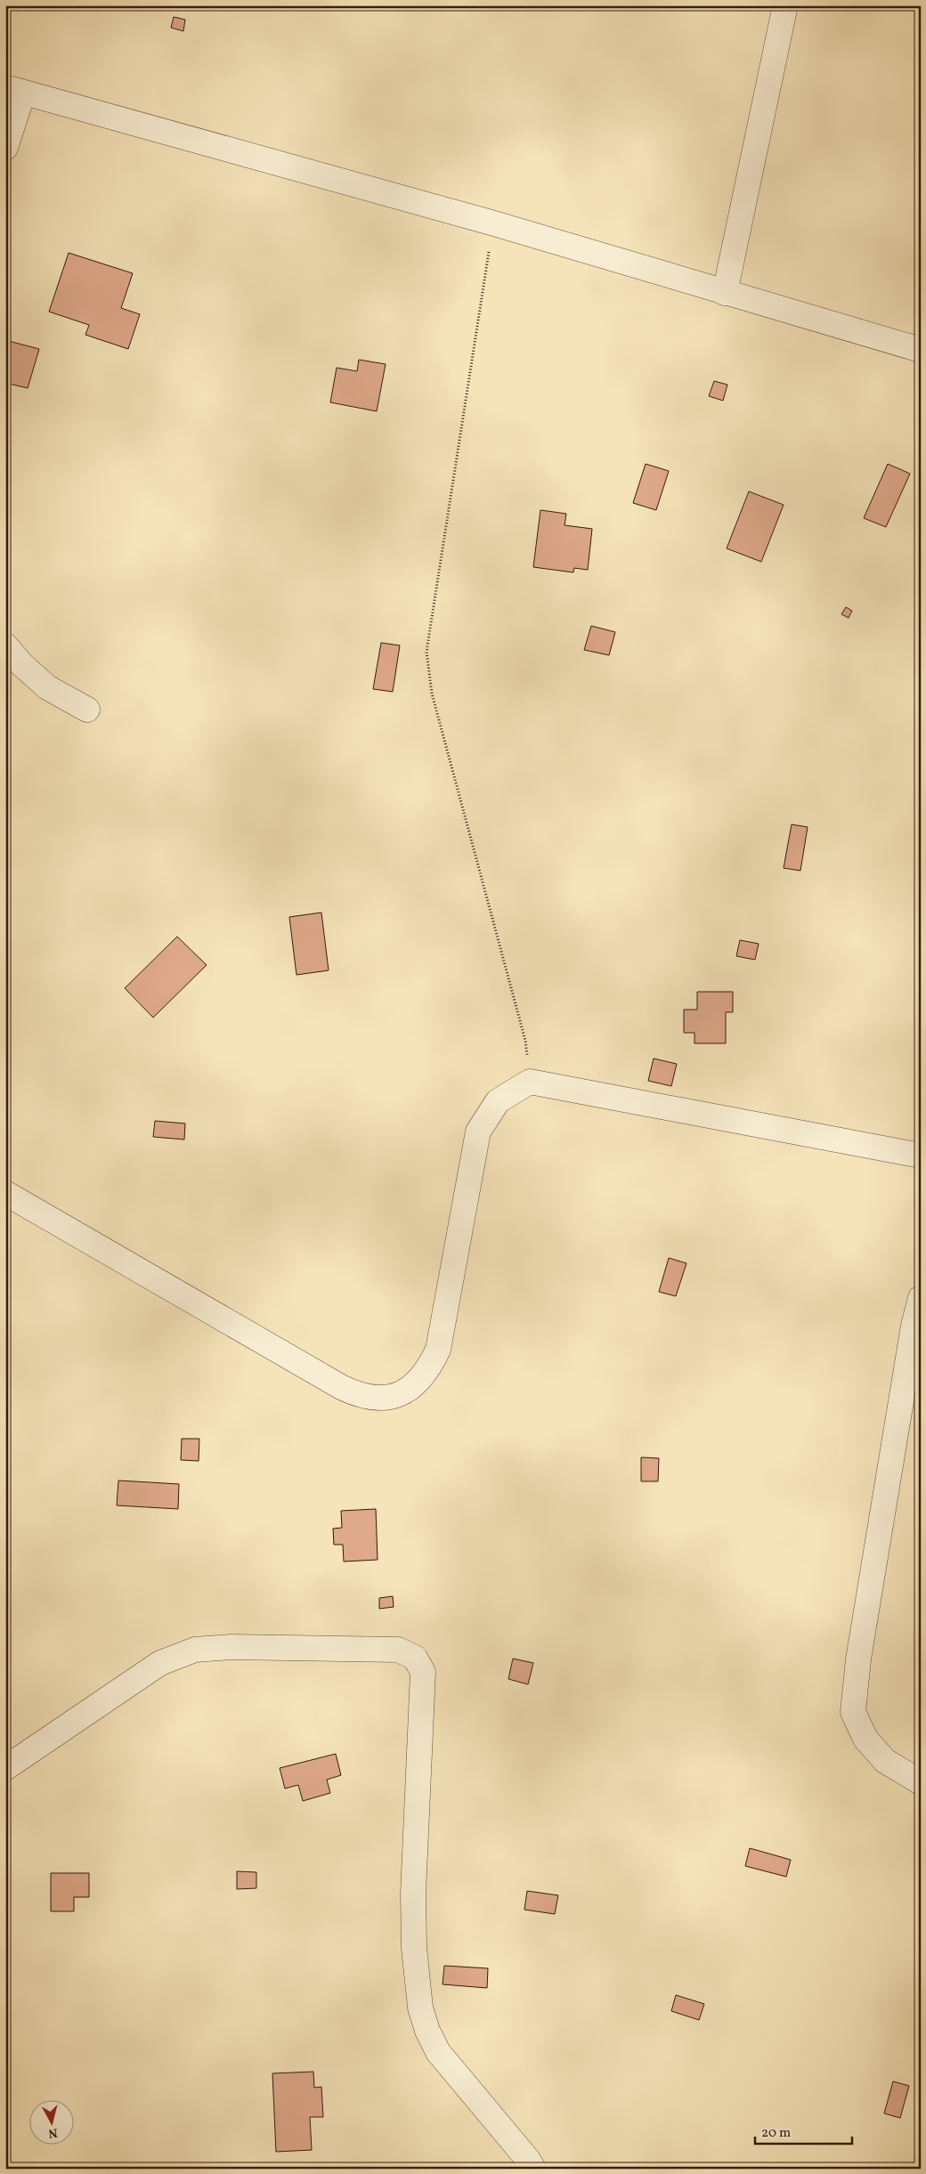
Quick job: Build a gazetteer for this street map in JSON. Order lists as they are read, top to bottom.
{
  "scale_bar": "20 m",
  "north": "bottom"
}
